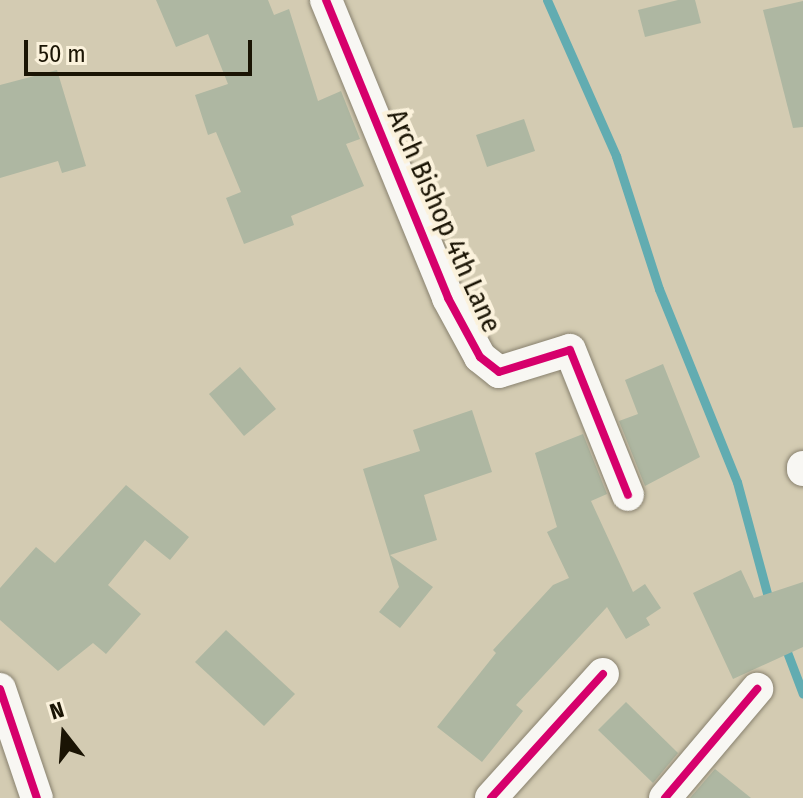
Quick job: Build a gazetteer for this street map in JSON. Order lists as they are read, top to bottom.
{
  "streets": {
    "street": ["Arch Bishop 4th Lane"]
  },
  "scale_bar": "50 m",
  "north": "top"
}
